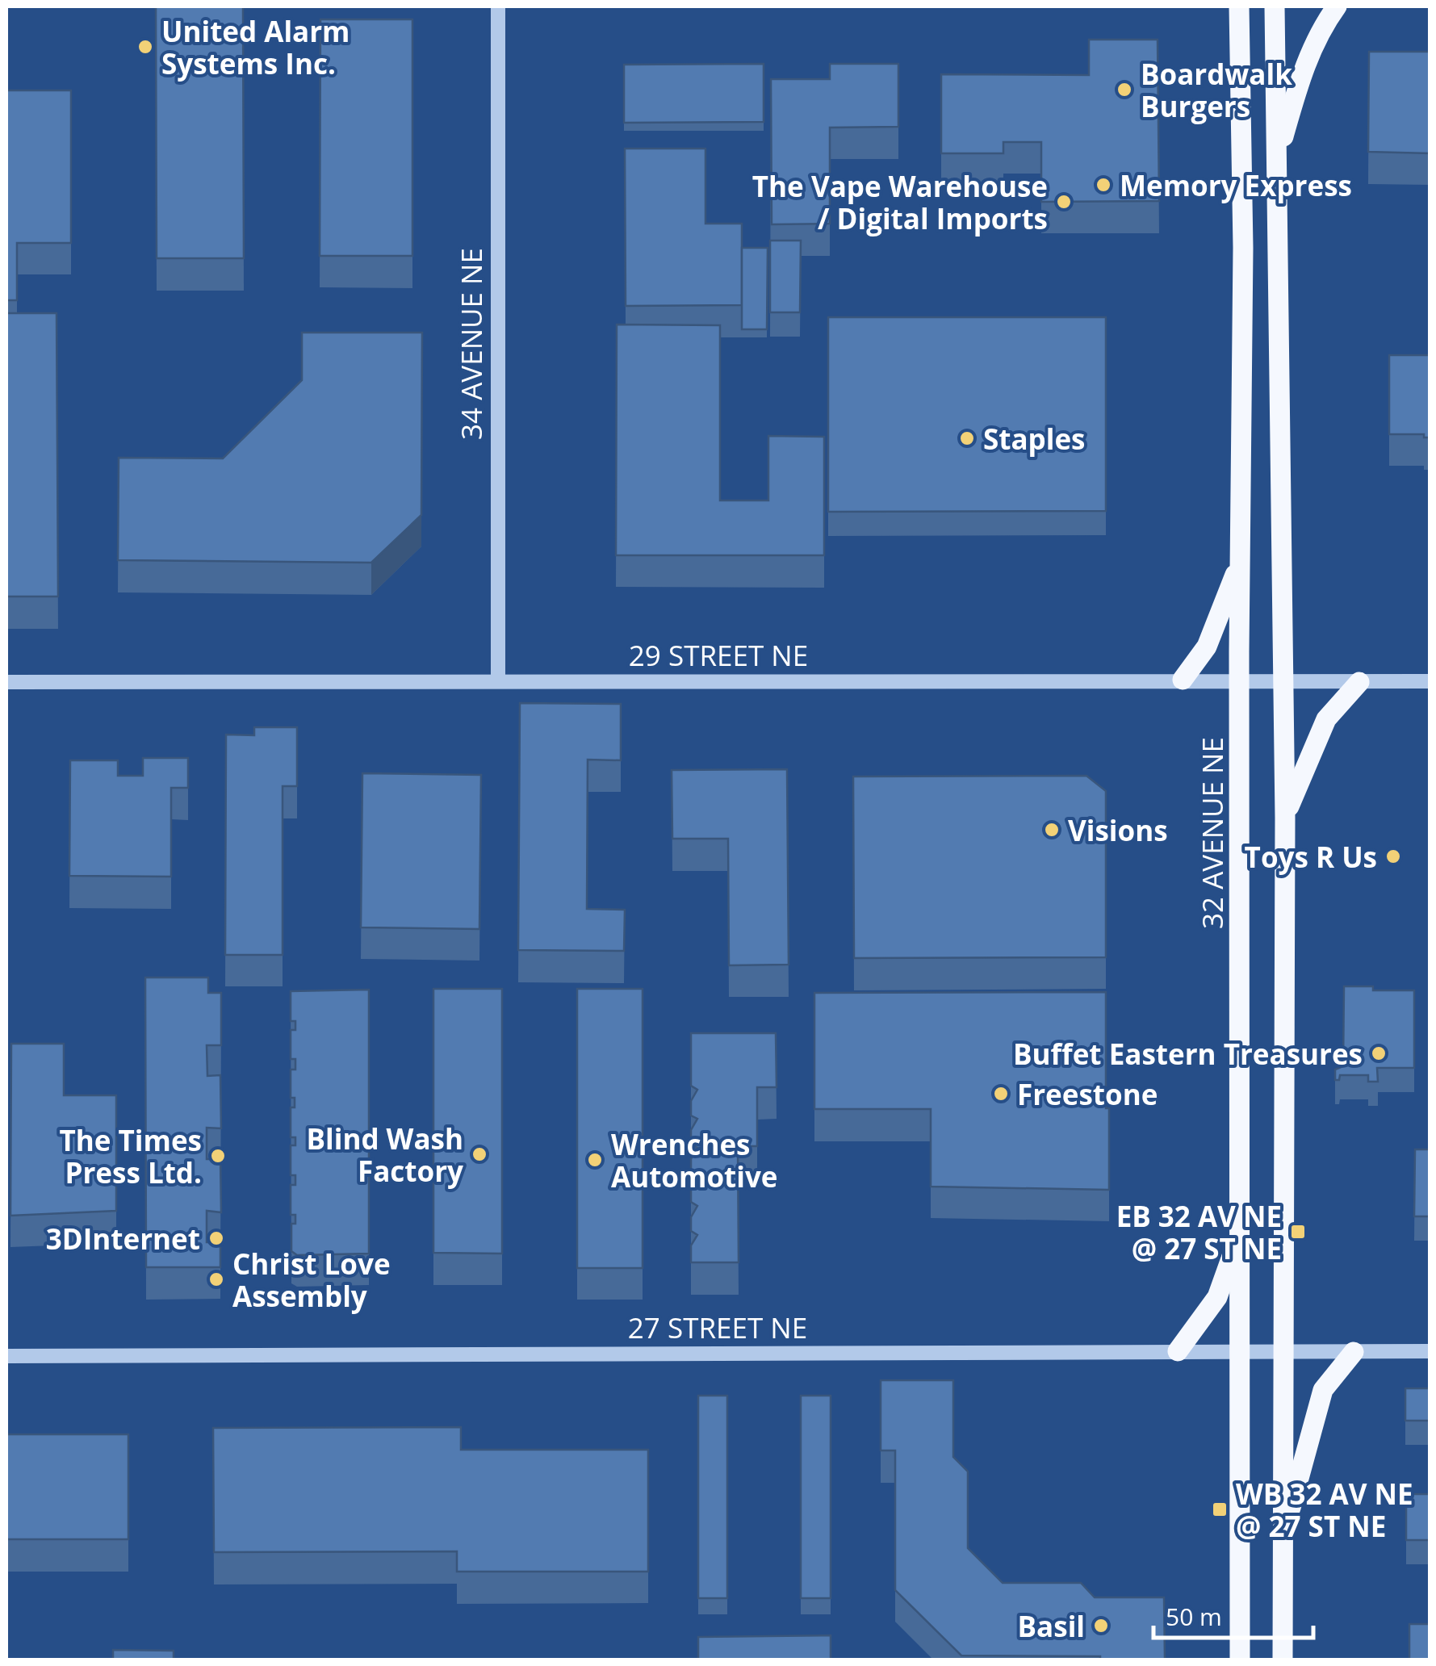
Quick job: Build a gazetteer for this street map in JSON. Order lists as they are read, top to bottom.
{
  "streets": {
    "main road": ["32 AVENUE NE"],
    "street": ["34 AVENUE NE", "29 STREET NE", "27 STREET NE"]
  },
  "crossings": [
    ["34 AVENUE NE", "29 STREET NE"],
    ["29 STREET NE", "32 AVENUE NE"],
    ["32 AVENUE NE", "27 STREET NE"]
  ],
  "places": {
    "other": [
      "United Alarm Systems Inc.",
      "Boardwalk Burgers",
      "Memory Express",
      "The Vape Warehouse / Digital Imports",
      "Staples",
      "Visions",
      "Toys R Us",
      "Buffet Eastern Treasures",
      "Freestone",
      "Blind Wash Factory",
      "The Times Press Ltd.",
      "Wrenches Automotive",
      "3DInternet",
      "Christ Love Assembly",
      "Basil"
    ],
    "transit": ["EB 32 AV NE @ 27 ST NE", "WB 32 AV NE @ 27 ST NE"]
  },
  "scale_bar": "50 m"
}
